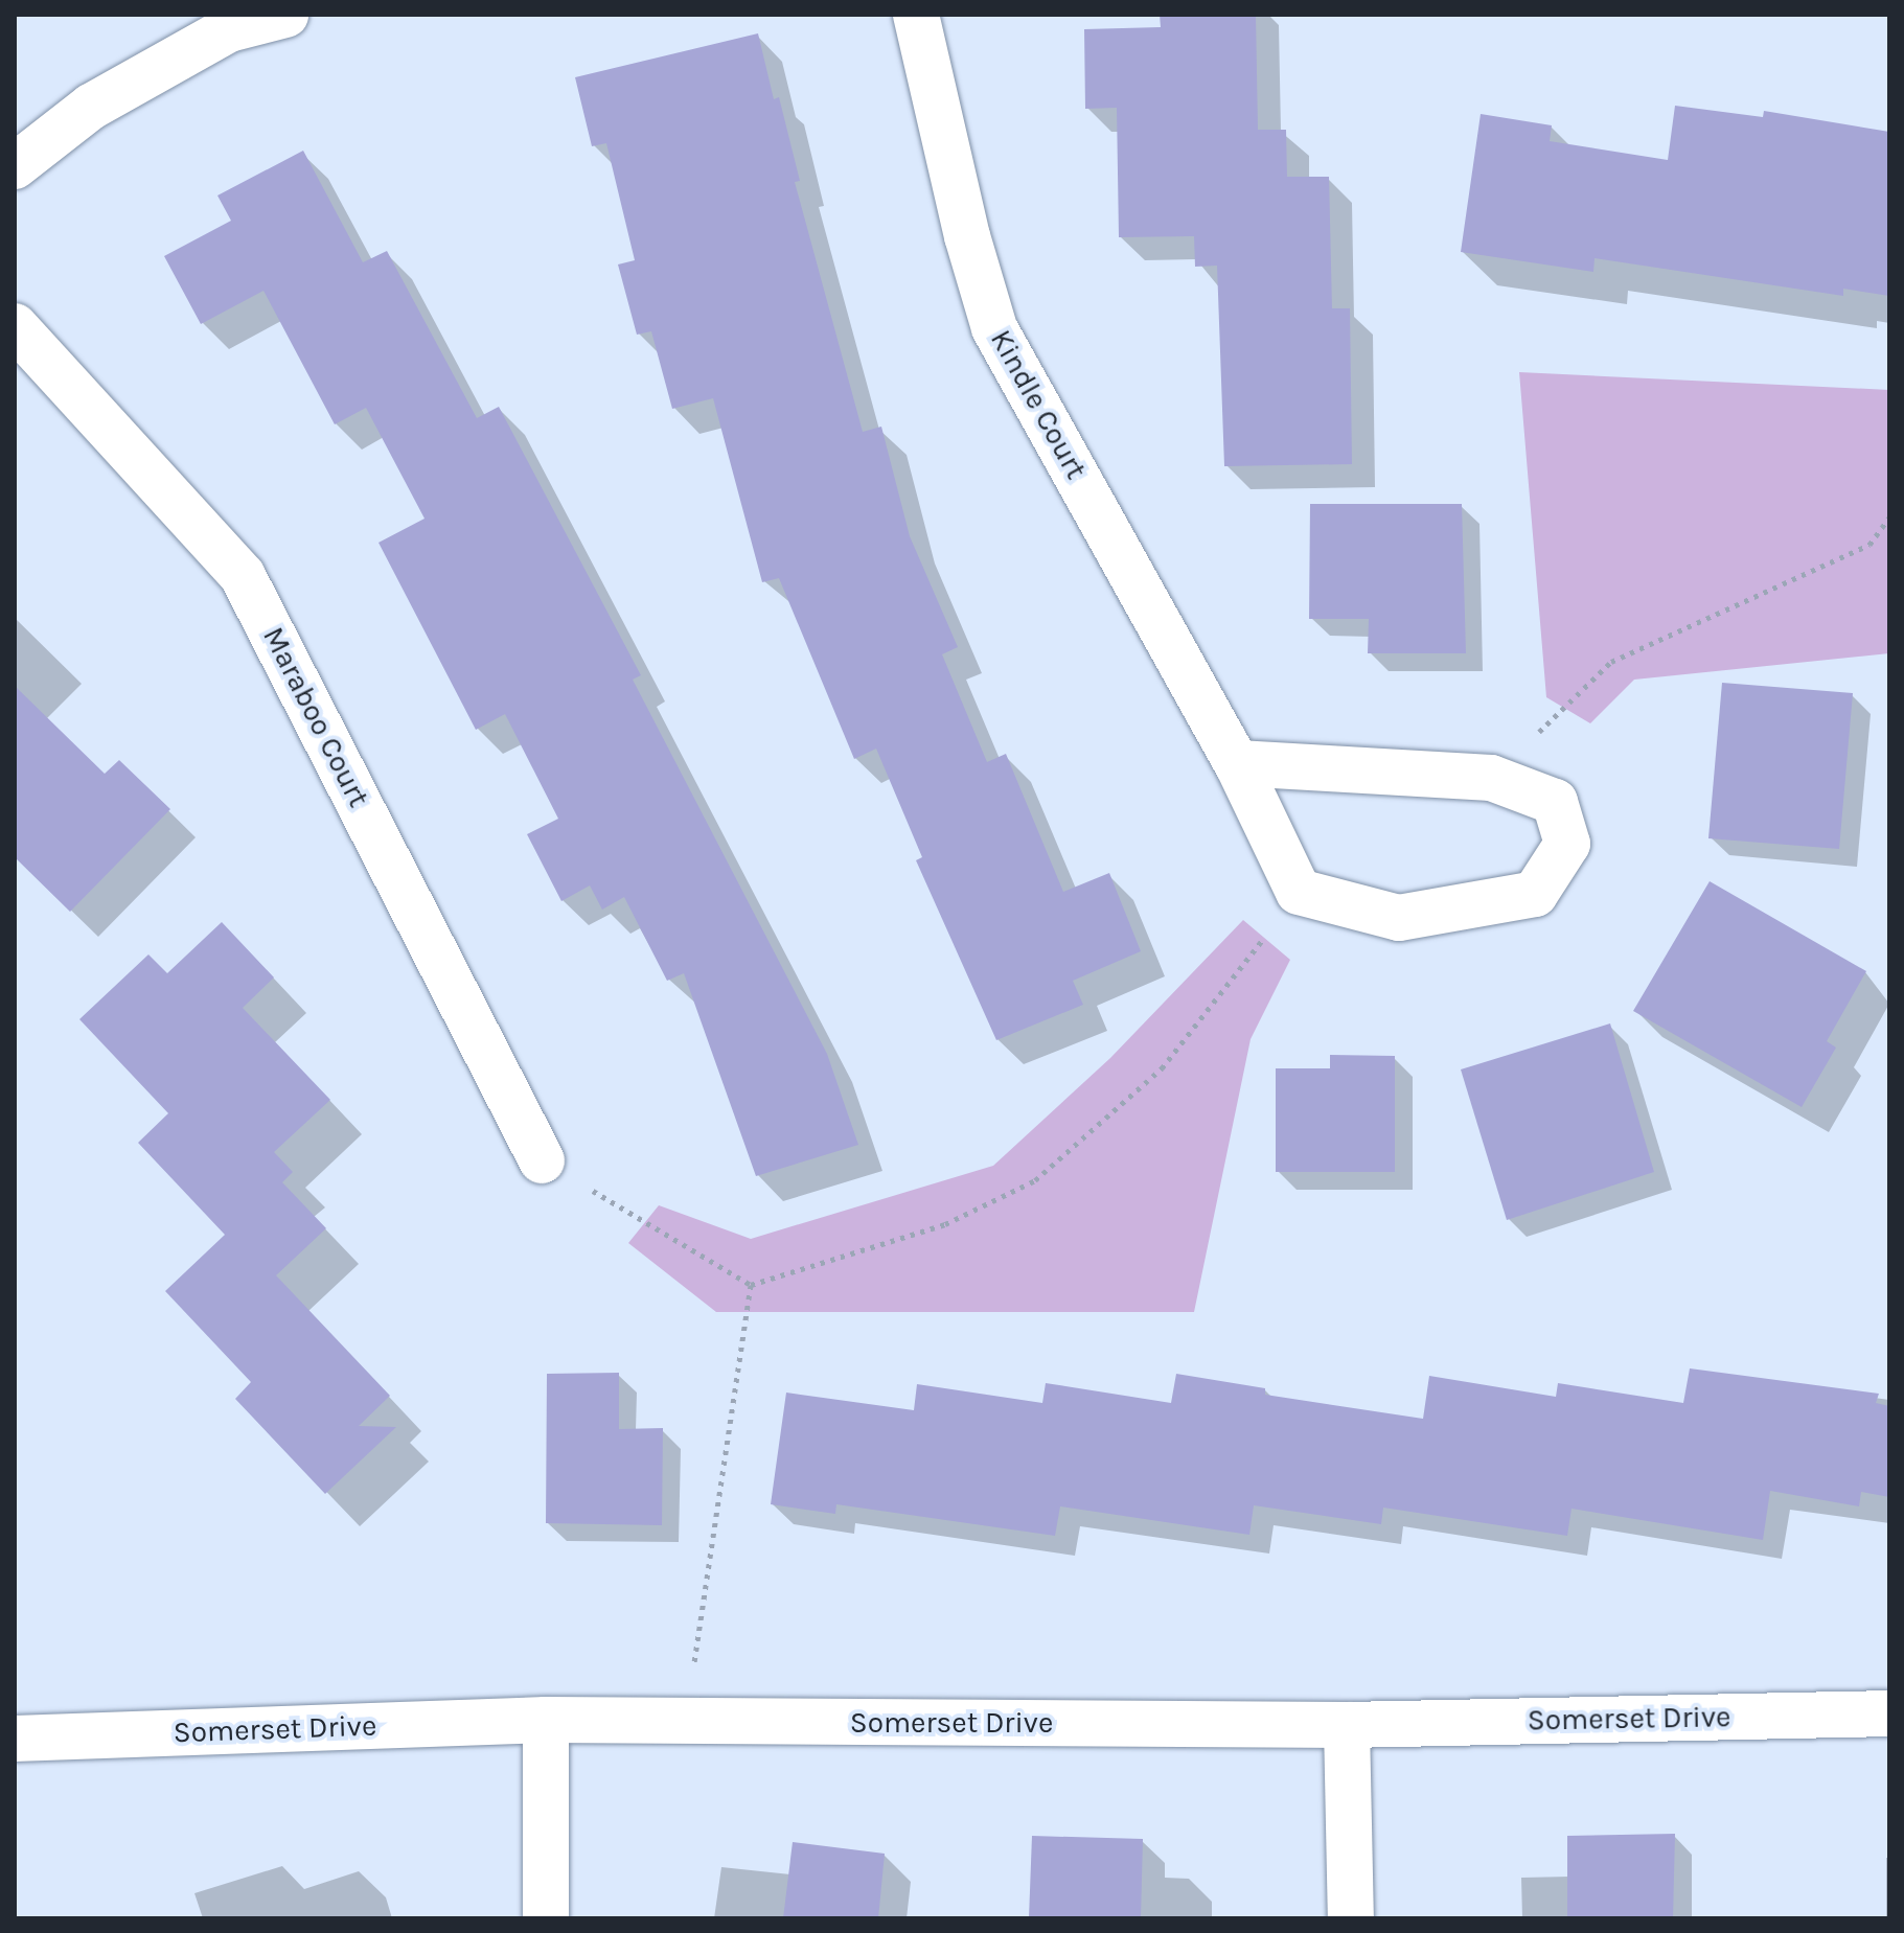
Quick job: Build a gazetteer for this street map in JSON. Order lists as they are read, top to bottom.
{
  "streets": {
    "street": ["Kindle Court", "Maraboo Court", "Somerset Drive"]
  }
}
